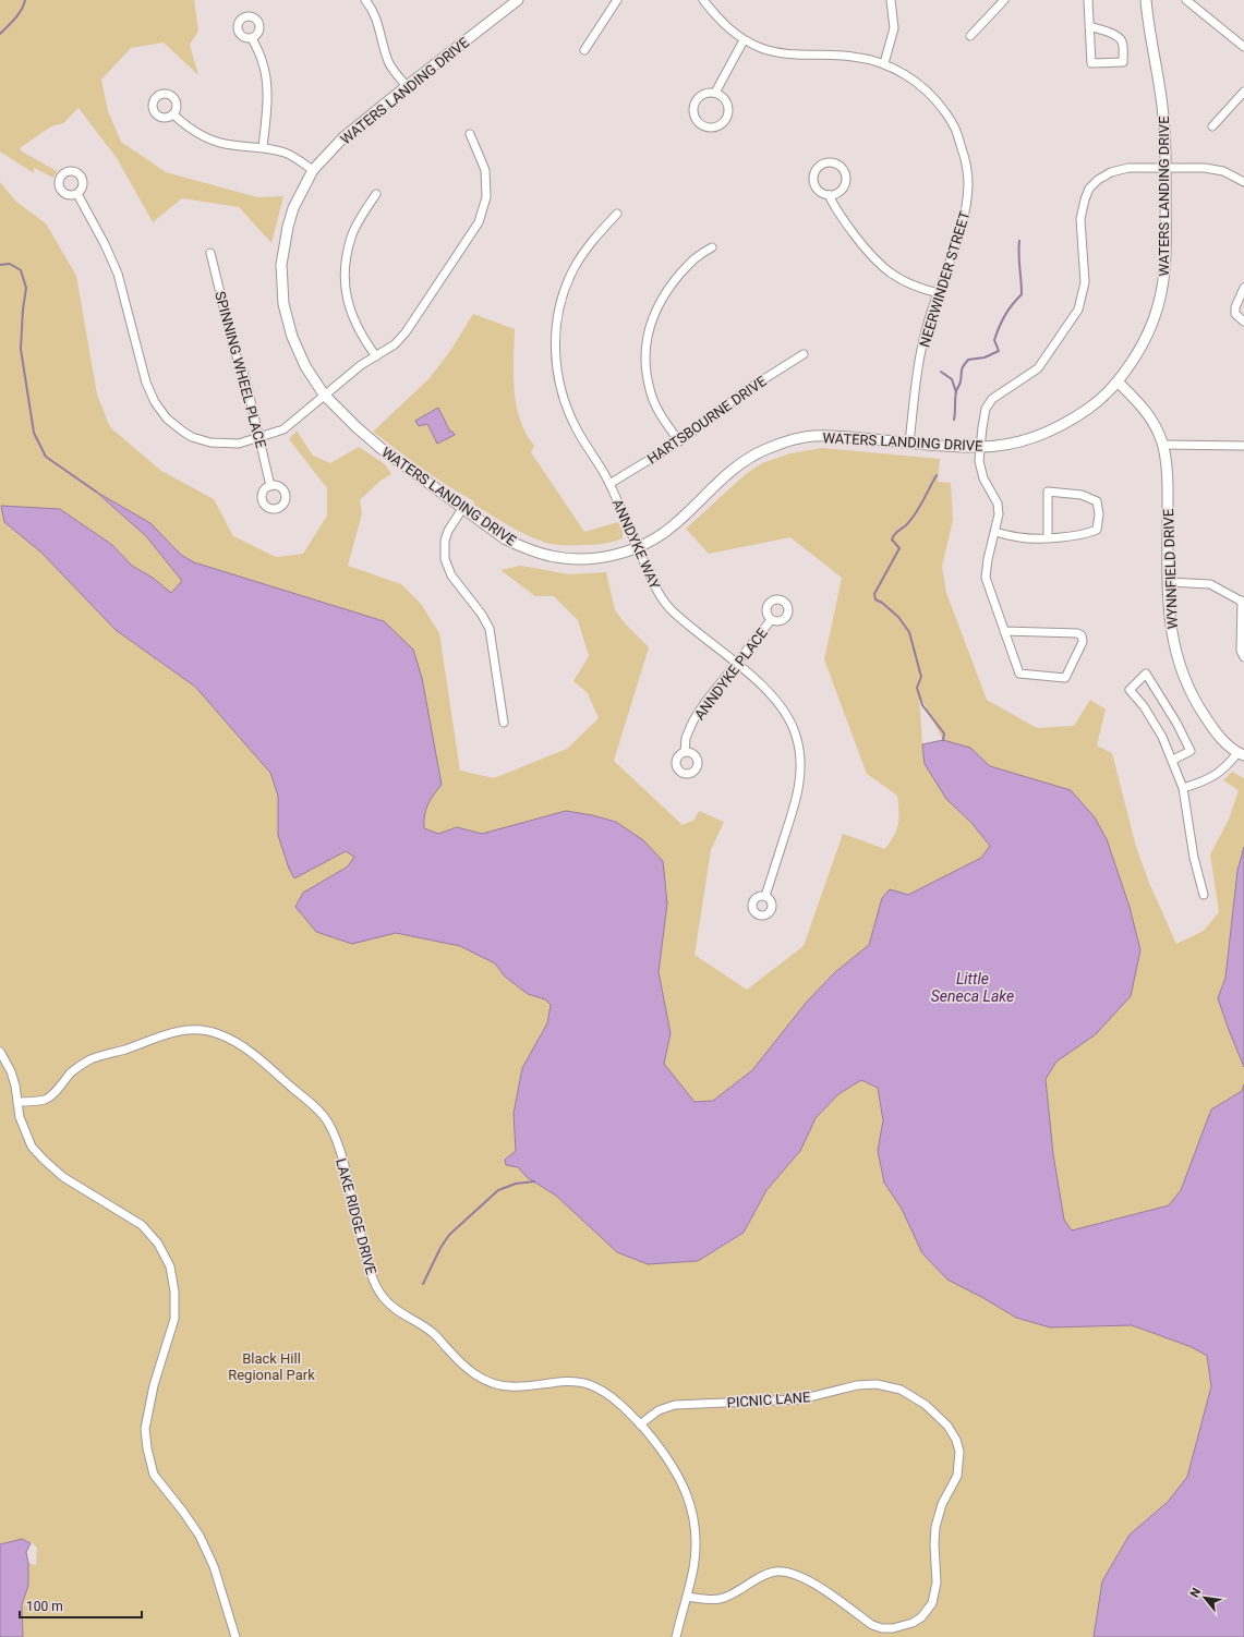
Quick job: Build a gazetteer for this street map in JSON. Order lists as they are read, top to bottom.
{
  "streets": {
    "street": [
      "WATERS LANDING DRIVE",
      "NEERWINDER STREET",
      "SPINNING WHEEL PLACE",
      "HARTSBOURNE DRIVE",
      "ANNDYKE WAY",
      "WYNNFIELD DRIVE",
      "ANNDYKE PLACE",
      "LAKE RIDGE DRIVE",
      "PICNIC LANE"
    ]
  },
  "crossings": [
    ["WATERS LANDING DRIVE", "NEERWINDER STREET"],
    ["WATERS LANDING DRIVE", "ANNDYKE WAY"],
    ["WATERS LANDING DRIVE", "WYNNFIELD DRIVE"],
    ["HARTSBOURNE DRIVE", "ANNDYKE WAY"],
    ["ANNDYKE WAY", "ANNDYKE PLACE"],
    ["LAKE RIDGE DRIVE", "PICNIC LANE"]
  ],
  "water": ["Little Seneca Lake"],
  "parks": ["Black Hill Regional Park"],
  "scale_bar": "100 m",
  "north": "top left"
}
